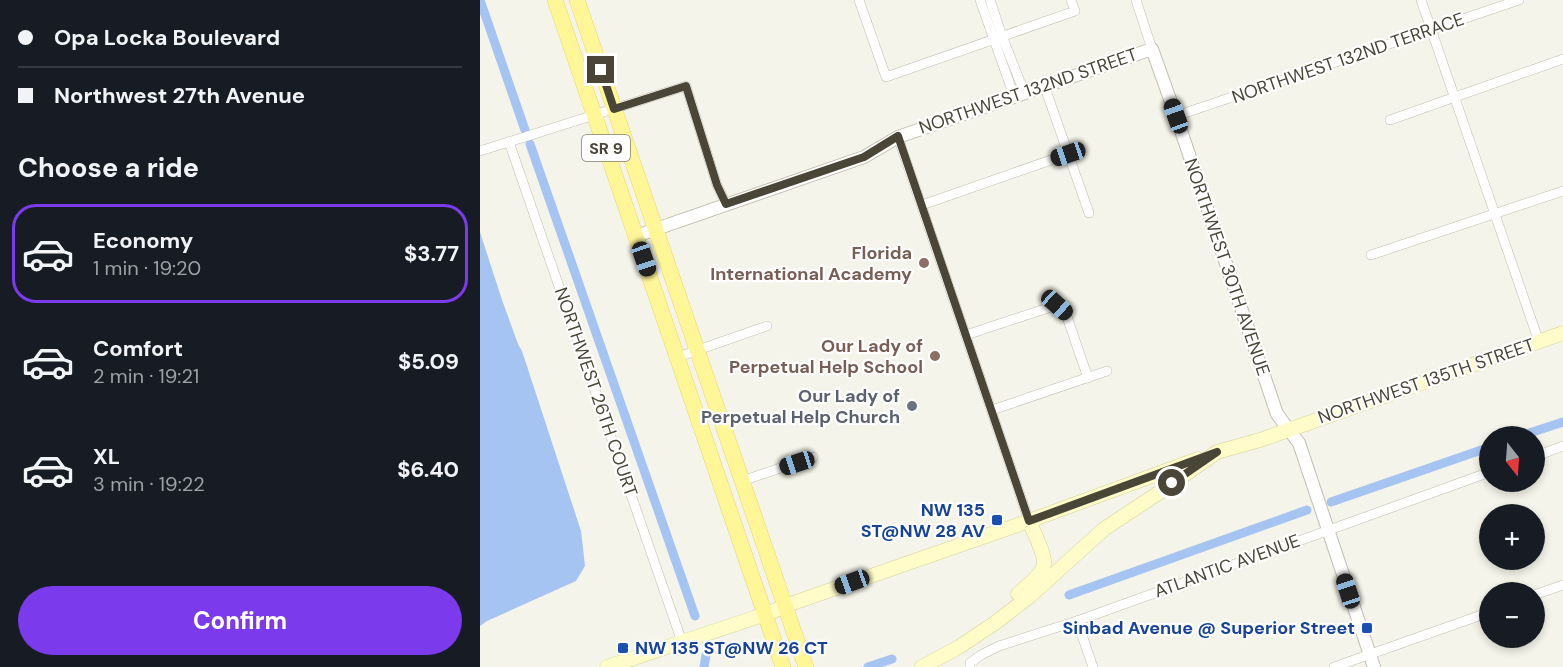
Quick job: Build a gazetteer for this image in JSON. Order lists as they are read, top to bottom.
{
  "streets": {
    "main road": ["SR 9", "NORTHWEST 135TH STREET"],
    "street": [
      "NORTHWEST 132ND TERRACE",
      "NORTHWEST 132ND STREET",
      "NORTHWEST 30TH AVENUE",
      "NORTHWEST 26TH COURT",
      "ATLANTIC AVENUE"
    ]
  },
  "crossings": [
    ["NORTHWEST 132ND TERRACE", "NORTHWEST 30TH AVENUE"],
    ["NORTHWEST 132ND STREET", "SR 9"],
    ["NORTHWEST 132ND STREET", "NORTHWEST 30TH AVENUE"],
    ["NORTHWEST 30TH AVENUE", "NORTHWEST 135TH STREET"],
    ["NORTHWEST 30TH AVENUE", "ATLANTIC AVENUE"]
  ],
  "places": {
    "other": ["Florida International Academy", "Our Lady of Perpetual Help School", "Our Lady of Perpetual Help Church"],
    "transit": ["NW 135 ST@NW 28 AV", "Sinbad Avenue @ Superior Street", "NW 135 ST@NW 26 CT"]
  },
  "north": "bottom",
  "page": {
    "banner": ["Opa Locka Boulevard", "Northwest 27th Avenue"],
    "heading": "Choose a ride",
    "list": [
      {
        "name": "Economy",
        "note": "1 min · 19:20",
        "value": "$3.77"
      },
      {
        "name": "Comfort",
        "note": "2 min · 19:21",
        "value": "$5.09"
      },
      {
        "name": "XL",
        "note": "3 min · 19:22",
        "value": "$6.40"
      }
    ],
    "map_buttons": ["+", "−"],
    "buttons": "Confirm"
  }
}
